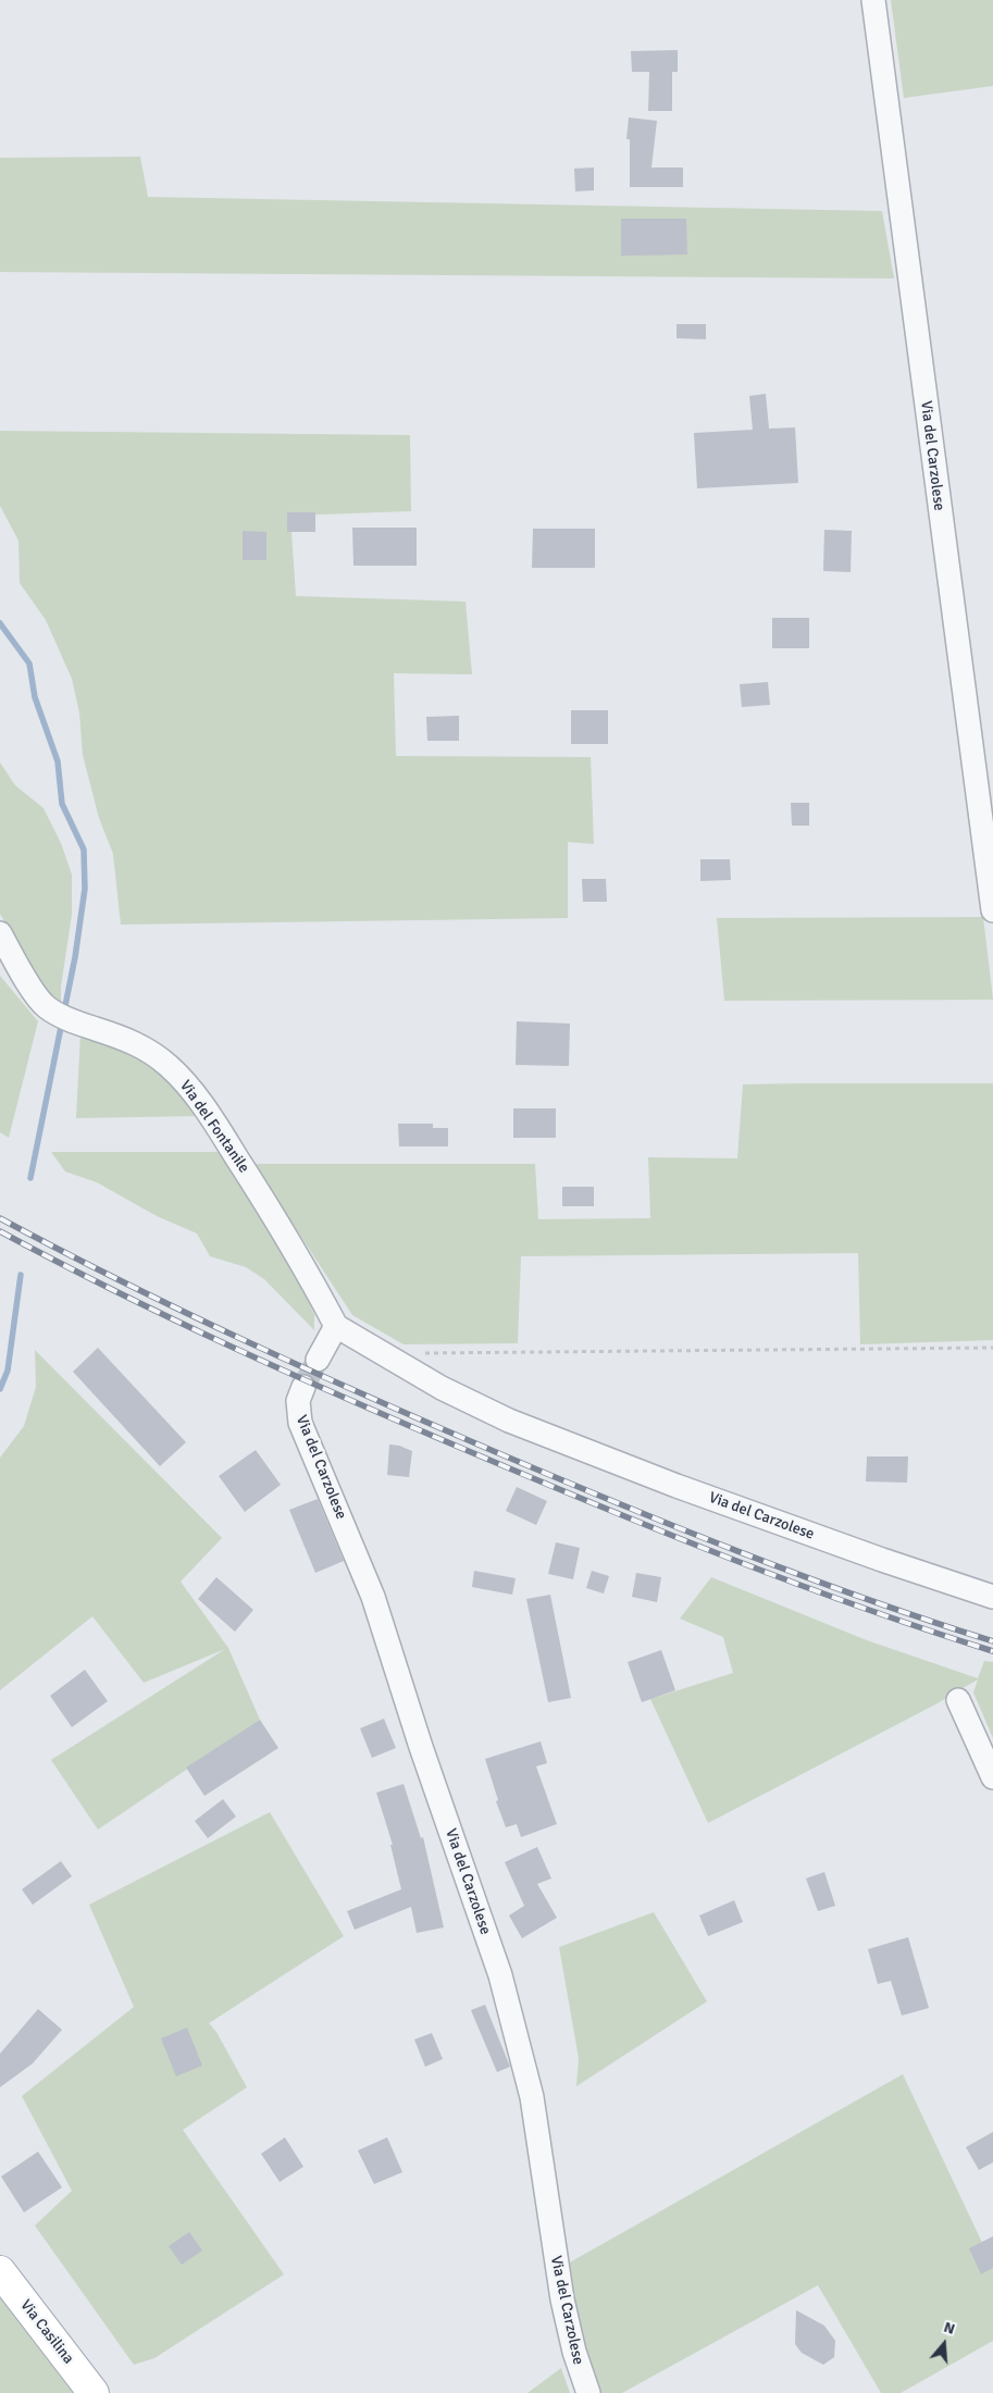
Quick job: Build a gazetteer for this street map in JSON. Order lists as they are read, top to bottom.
{
  "streets": {
    "main road": ["Via Casilina"],
    "street": ["Via del Carzolese", "Via del Fontanile"]
  },
  "crossings": [
    ["Via del Carzolese", "Via del Fontanile"]
  ],
  "north": "top"
}
